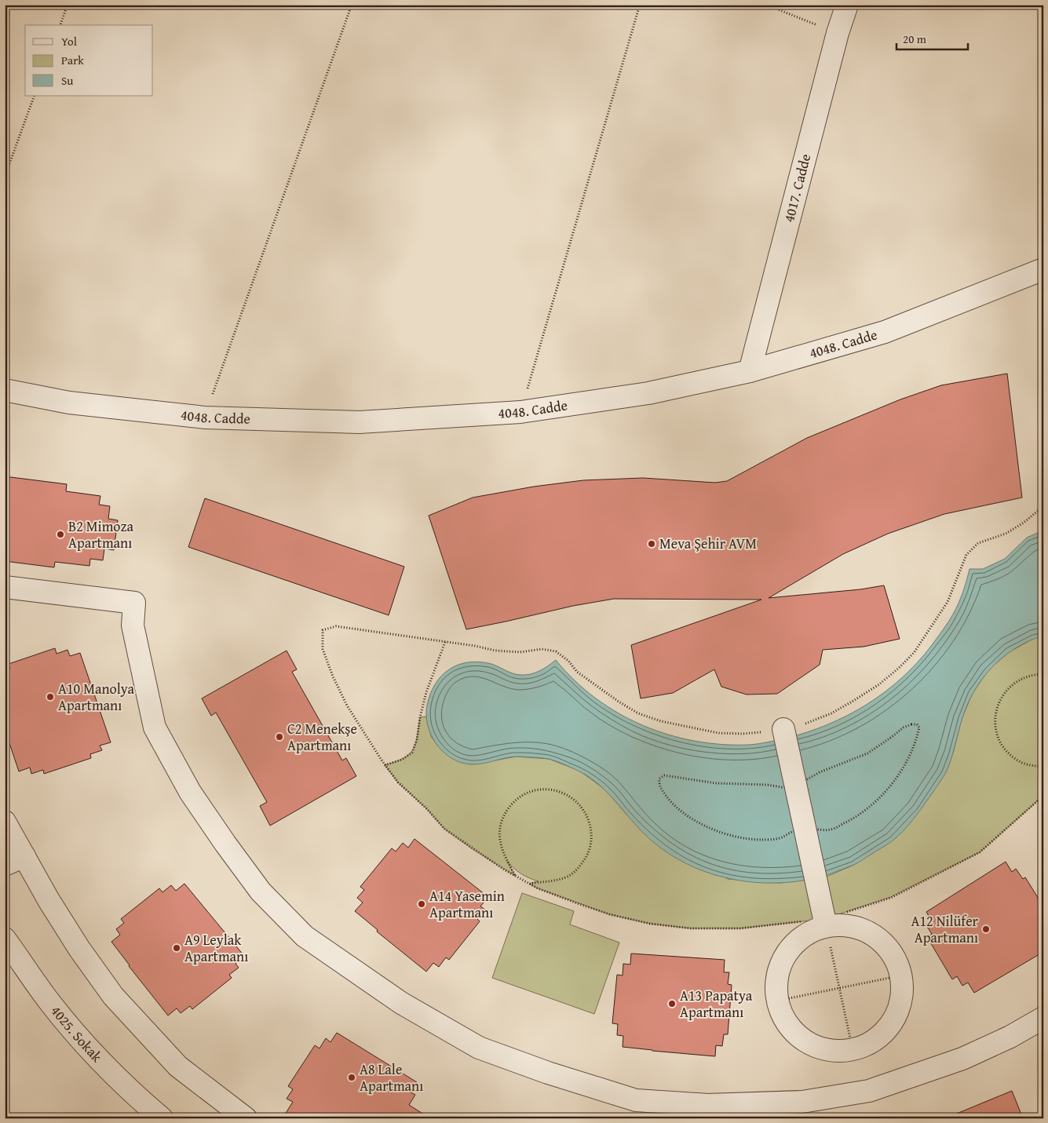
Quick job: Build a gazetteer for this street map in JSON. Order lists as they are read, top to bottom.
{
  "streets": {
    "street": ["4017. Cadde", "4048. Cadde", "4025. Sokak"]
  },
  "crossings": [
    ["4017. Cadde", "4048. Cadde"]
  ],
  "places": [
    "B2 Mimoza Apartmanı",
    "Meva Şehir AVM",
    "A10 Manolya Apartmanı",
    "C2 Menekşe Apartmanı",
    "A14 Yasemin Apartmanı",
    "A12 Nilüfer Apartmanı",
    "A9 Leylak Apartmanı",
    "A13 Papatya Apartmanı",
    "A8 Lale Apartmanı"
  ],
  "legend": ["Yol", "Park", "Su"],
  "scale_bar": "20 m"
}
